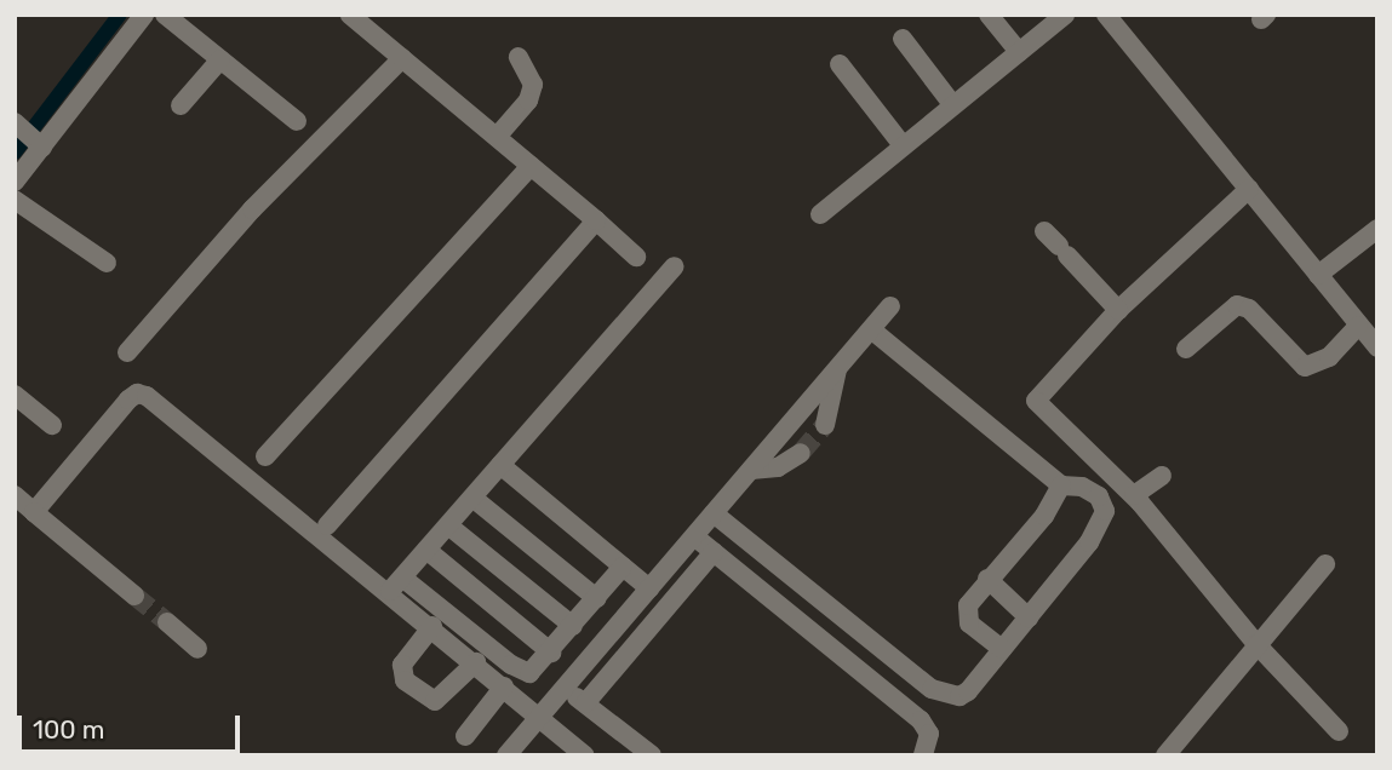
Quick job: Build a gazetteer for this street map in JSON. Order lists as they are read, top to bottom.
{
  "scale_bar": "100 m"
}
